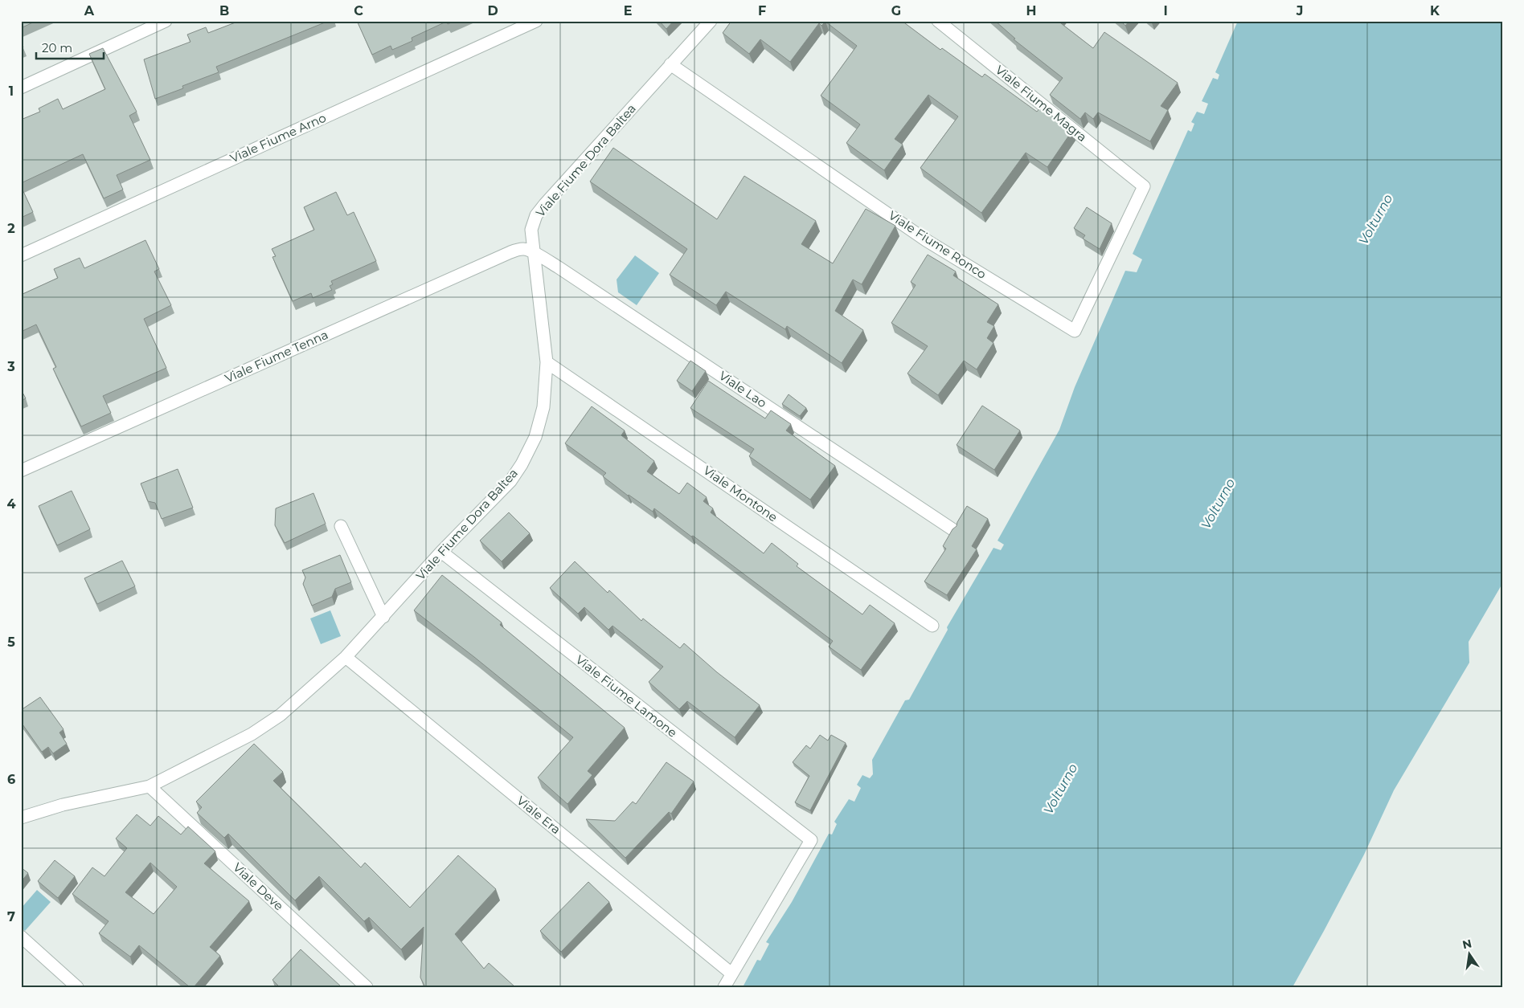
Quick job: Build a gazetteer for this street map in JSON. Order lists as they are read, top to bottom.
{
  "streets": {
    "street": [
      "Viale Fiume Magra",
      "Viale Fiume Arno",
      "Viale Fiume Dora Baltea",
      "Viale Fiume Ronco",
      "Viale Fiume Tenna",
      "Viale Lao",
      "Viale Montone",
      "Viale Fiume Lamone",
      "Viale Era",
      "Viale Deve"
    ]
  },
  "crossings": [
    ["Viale Fiume Magra", "Viale Fiume Ronco"],
    ["Viale Fiume Dora Baltea", "Viale Fiume Ronco"],
    ["Viale Fiume Dora Baltea", "Viale Fiume Tenna"],
    ["Viale Fiume Dora Baltea", "Viale Lao"],
    ["Viale Fiume Dora Baltea", "Viale Montone"],
    ["Viale Fiume Dora Baltea", "Viale Fiume Lamone"],
    ["Viale Fiume Dora Baltea", "Viale Era"],
    ["Viale Fiume Dora Baltea", "Viale Deve"],
    ["Viale Fiume Tenna", "Viale Lao"],
    ["Viale Fiume Lamone", "Viale Era"]
  ],
  "water": ["Volturno"],
  "scale_bar": "20 m",
  "north": "top",
  "grid": {
    "columns": [
      "A",
      "B",
      "C",
      "D",
      "E",
      "F",
      "G",
      "H",
      "I",
      "J",
      "K"
    ],
    "rows": [
      "1",
      "2",
      "3",
      "4",
      "5",
      "6",
      "7"
    ]
  }
}
